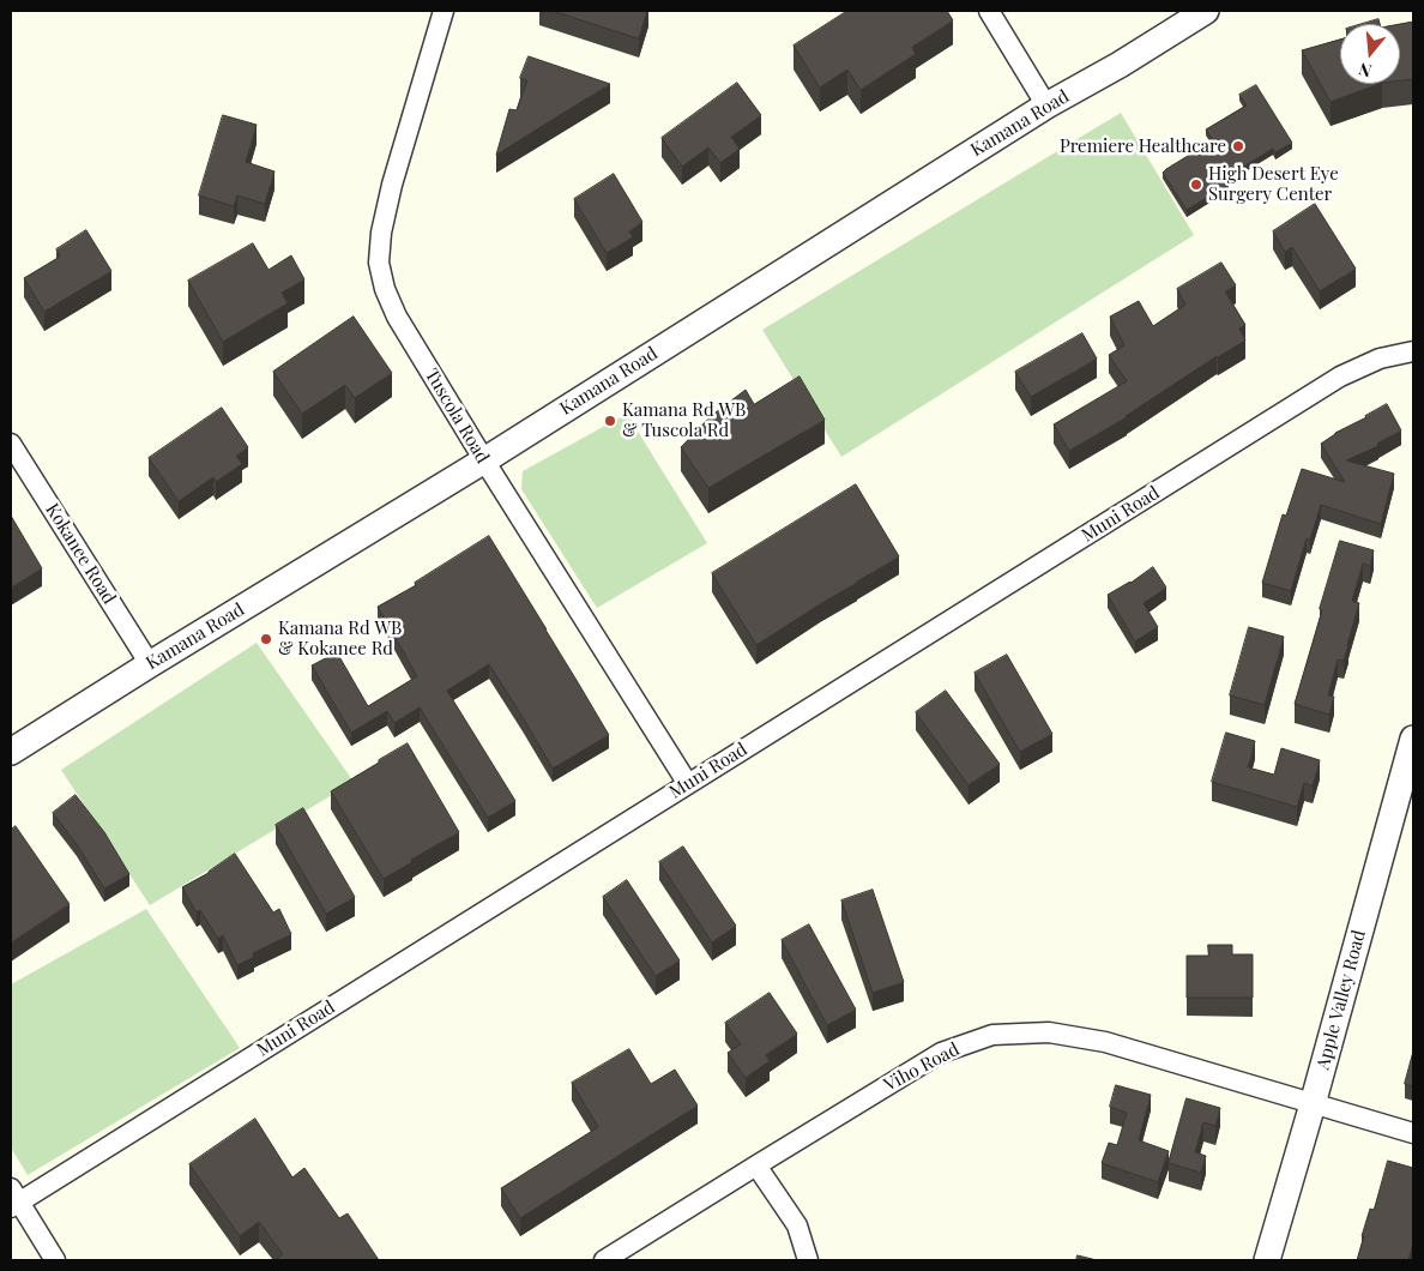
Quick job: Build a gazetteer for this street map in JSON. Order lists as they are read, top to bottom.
{
  "streets": {
    "street": [
      "Kamana Road",
      "Tuscola Road",
      "Muni Road",
      "Kokanee Road",
      "Apple Valley Road",
      "Viho Road"
    ]
  },
  "crossings": [
    ["Kamana Road", "Tuscola Road"],
    ["Kamana Road", "Kokanee Road"],
    ["Tuscola Road", "Muni Road"],
    ["Apple Valley Road", "Viho Road"]
  ],
  "places": [
    "Premiere Healthcare",
    "High Desert Eye Surgery Center",
    "Kamana Rd WB & Tuscola Rd",
    "Kamana Rd WB & Kokanee Rd"
  ],
  "north": "bottom"
}
